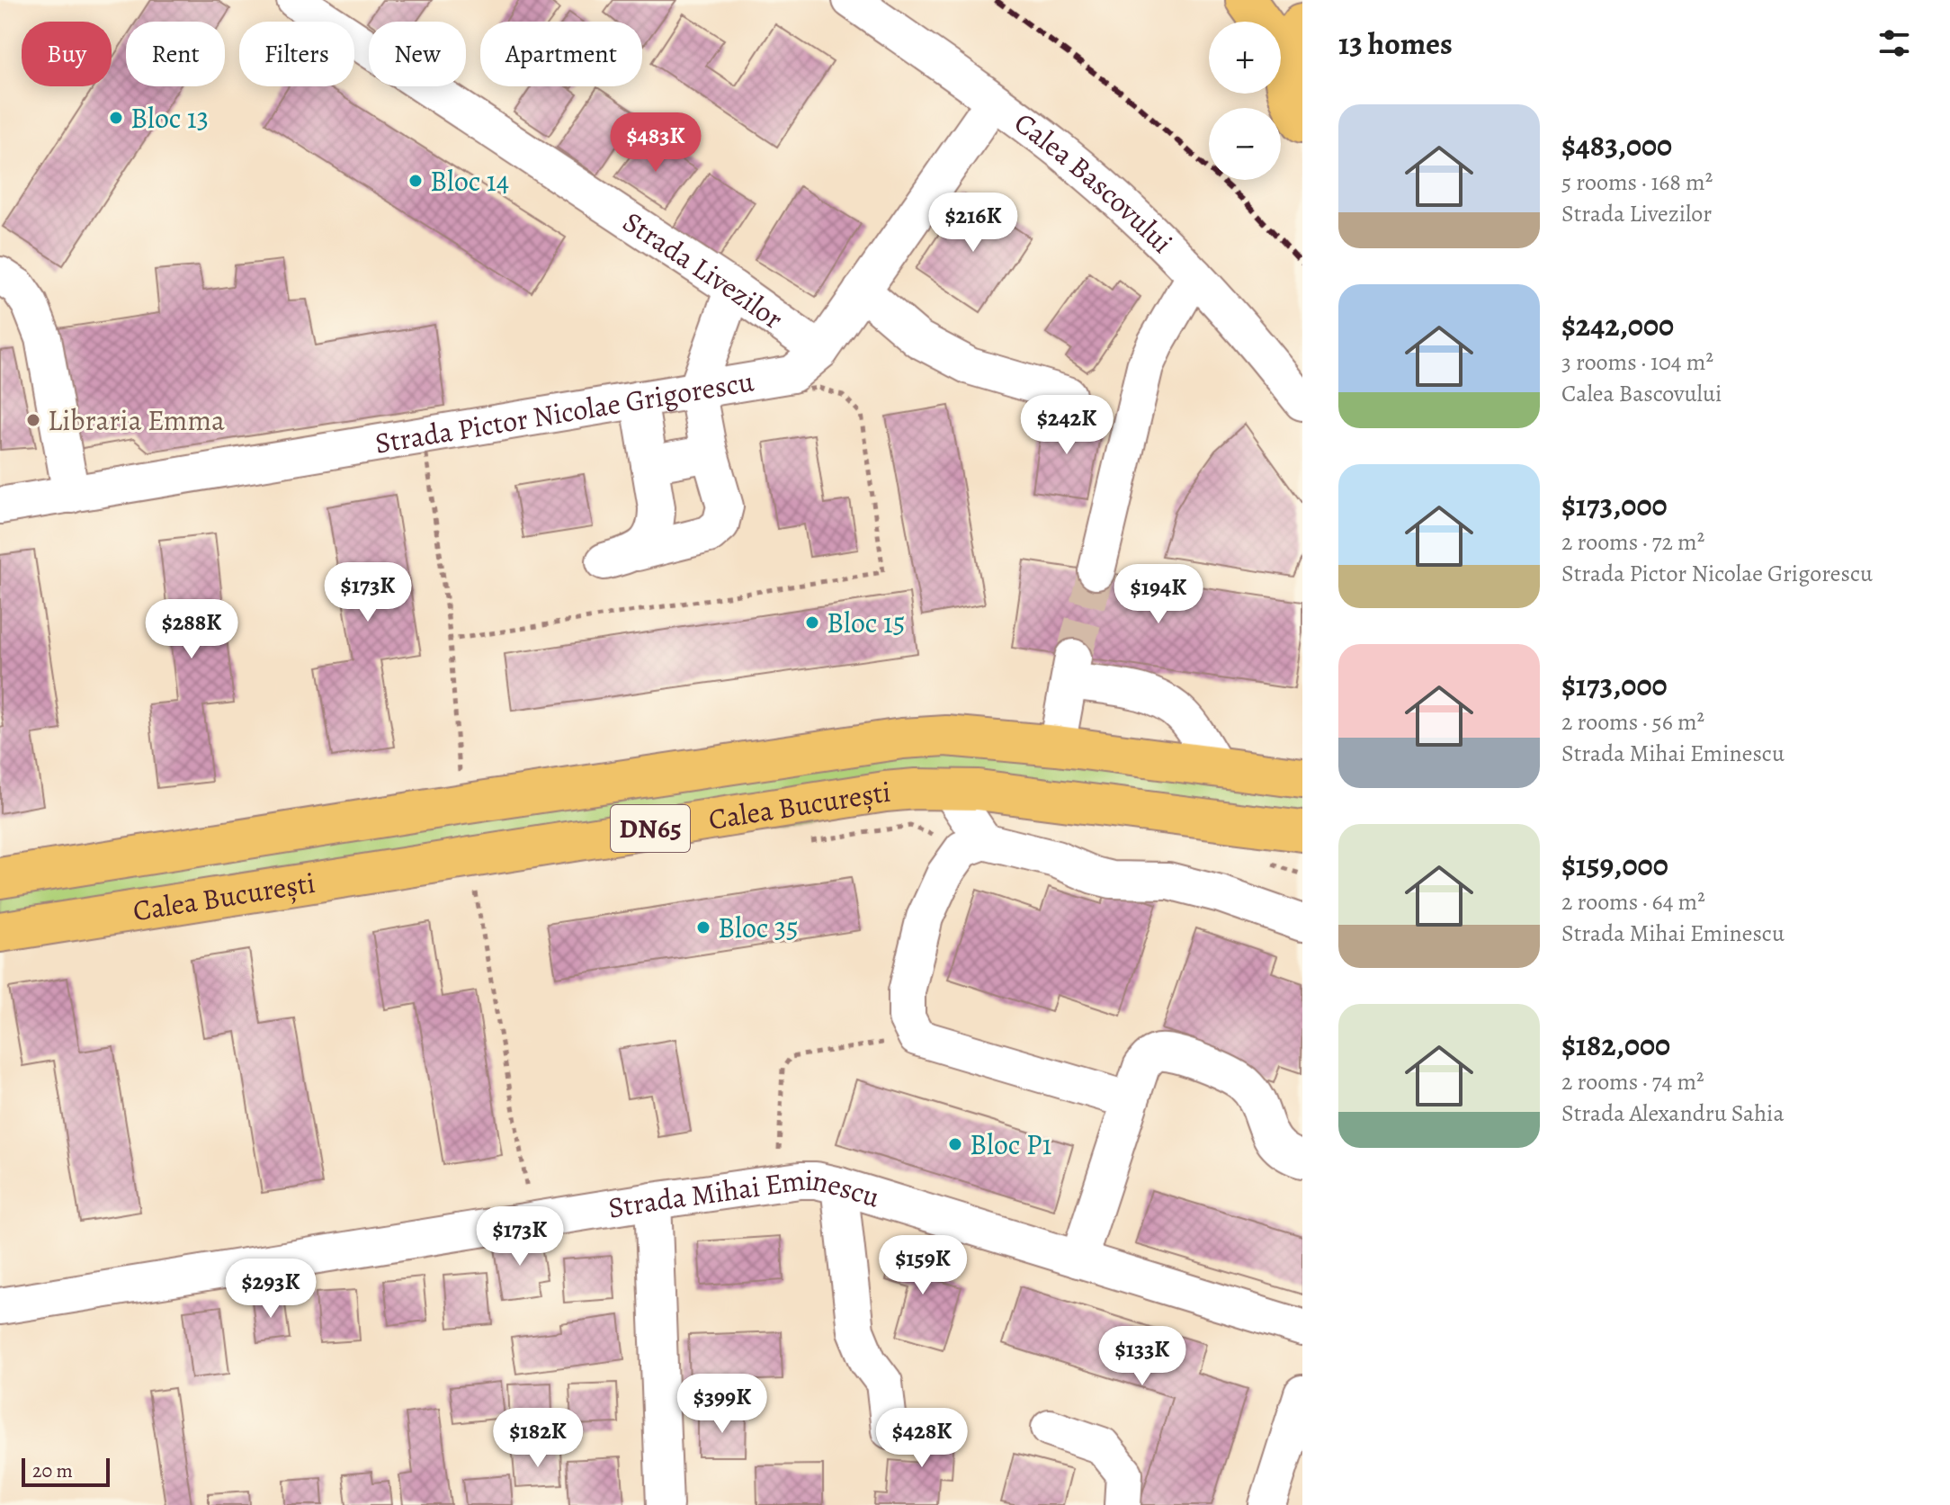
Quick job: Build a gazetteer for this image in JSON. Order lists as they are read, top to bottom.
{
  "streets": {
    "main road": ["Calea București", "DN65"],
    "street": [
      "Calea Bascovului",
      "Strada Livezilor",
      "Strada Pictor Nicolae Grigorescu",
      "Strada Mihai Eminescu"
    ]
  },
  "crossings": [
    ["Calea Bascovului", "Strada Pictor Nicolae Grigorescu"],
    ["Strada Livezilor", "Strada Pictor Nicolae Grigorescu"]
  ],
  "places": [
    "Bloc 13",
    "Bloc 14",
    "Libraria Emma",
    "Bloc 15",
    "Bloc 35",
    "Bloc P1"
  ],
  "scale_bar": "20 m",
  "page": {
    "heading": "13 homes",
    "map_buttons": ["+", "−"],
    "chip": [
      "Buy",
      "Rent",
      "Filters",
      "New",
      "Apartment"
    ],
    "list": [
      {
        "name": "$483,000",
        "note": "5 rooms · 168 m² · Strada Livezilor"
      },
      {
        "name": "$242,000",
        "note": "3 rooms · 104 m² · Calea Bascovului"
      },
      {
        "name": "$173,000",
        "note": "2 rooms · 72 m² · Strada Pictor Nicolae Grigorescu"
      },
      {
        "name": "$173,000",
        "note": "2 rooms · 56 m² · Strada Mihai Eminescu"
      },
      {
        "name": "$159,000",
        "note": "2 rooms · 64 m² · Strada Mihai Eminescu"
      },
      {
        "name": "$182,000",
        "note": "2 rooms · 74 m² · Strada Alexandru Sahia"
      }
    ],
    "price": [
      "$483K",
      "$216K",
      "$242K",
      "$173K",
      "$194K",
      "$288K",
      "$173K",
      "$159K",
      "$293K",
      "$133K",
      "$399K",
      "$182K",
      "$428K"
    ],
    "scale": "20 m"
  }
}
